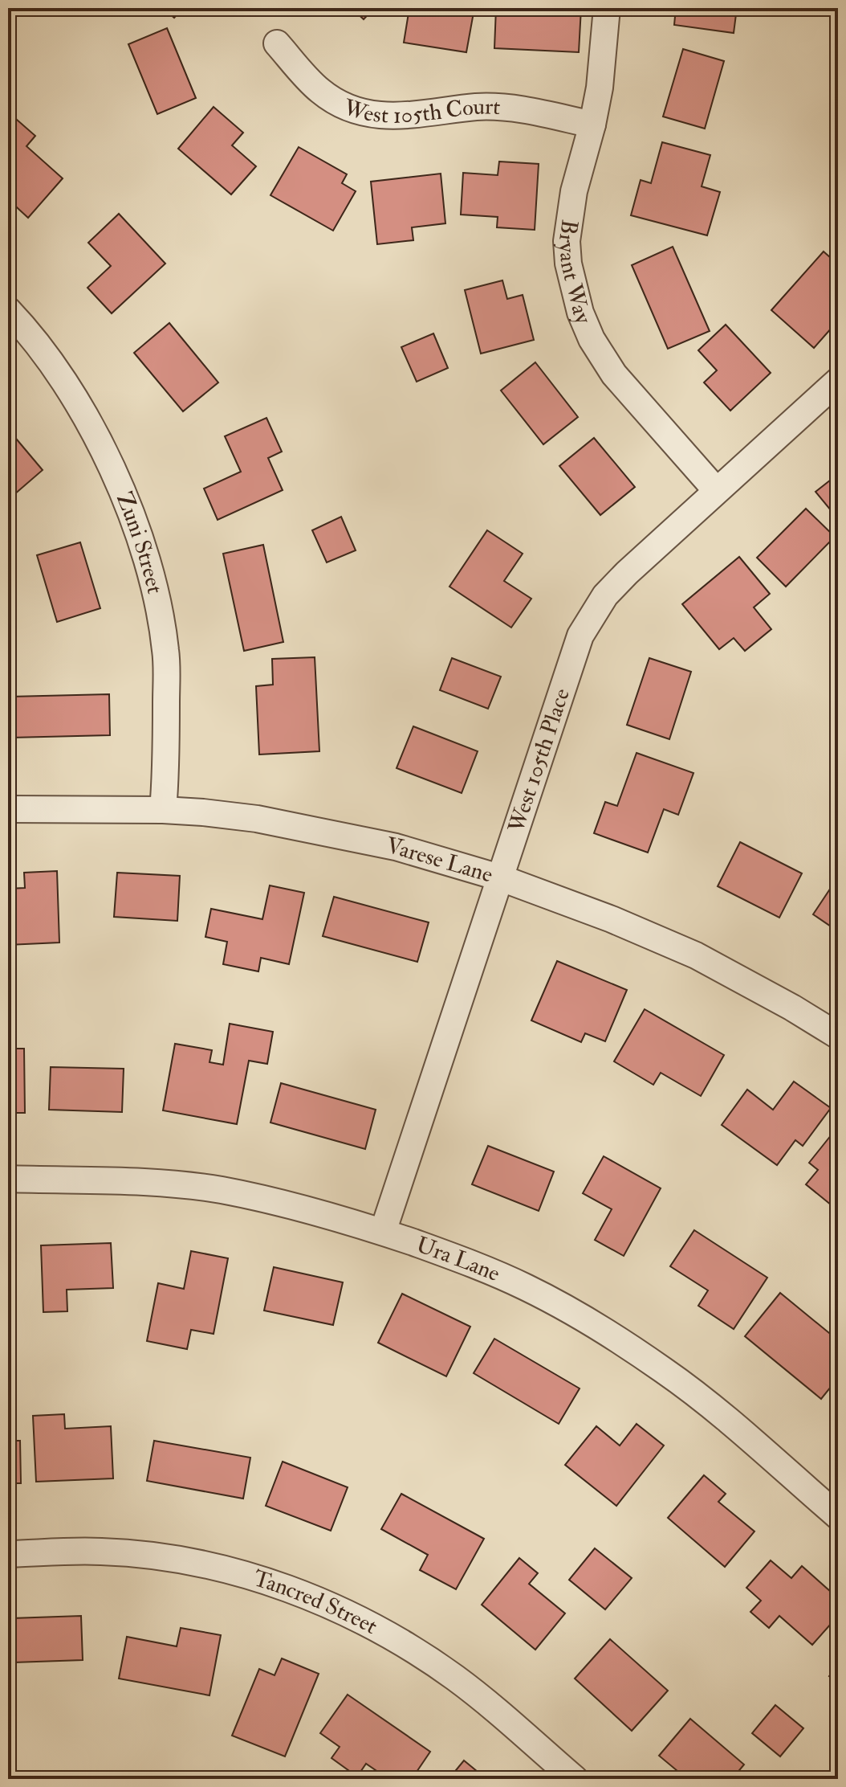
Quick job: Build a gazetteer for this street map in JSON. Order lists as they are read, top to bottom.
{
  "streets": {
    "street": [
      "West 105th Court",
      "Bryant Way",
      "Zuni Street",
      "West 105th Place",
      "Varese Lane",
      "Ura Lane",
      "Tancred Street"
    ]
  },
  "crossings": [
    ["West 105th Court", "Bryant Way"],
    ["Bryant Way", "West 105th Place"],
    ["Zuni Street", "Varese Lane"],
    ["West 105th Place", "Varese Lane"],
    ["West 105th Place", "Ura Lane"]
  ]
}
